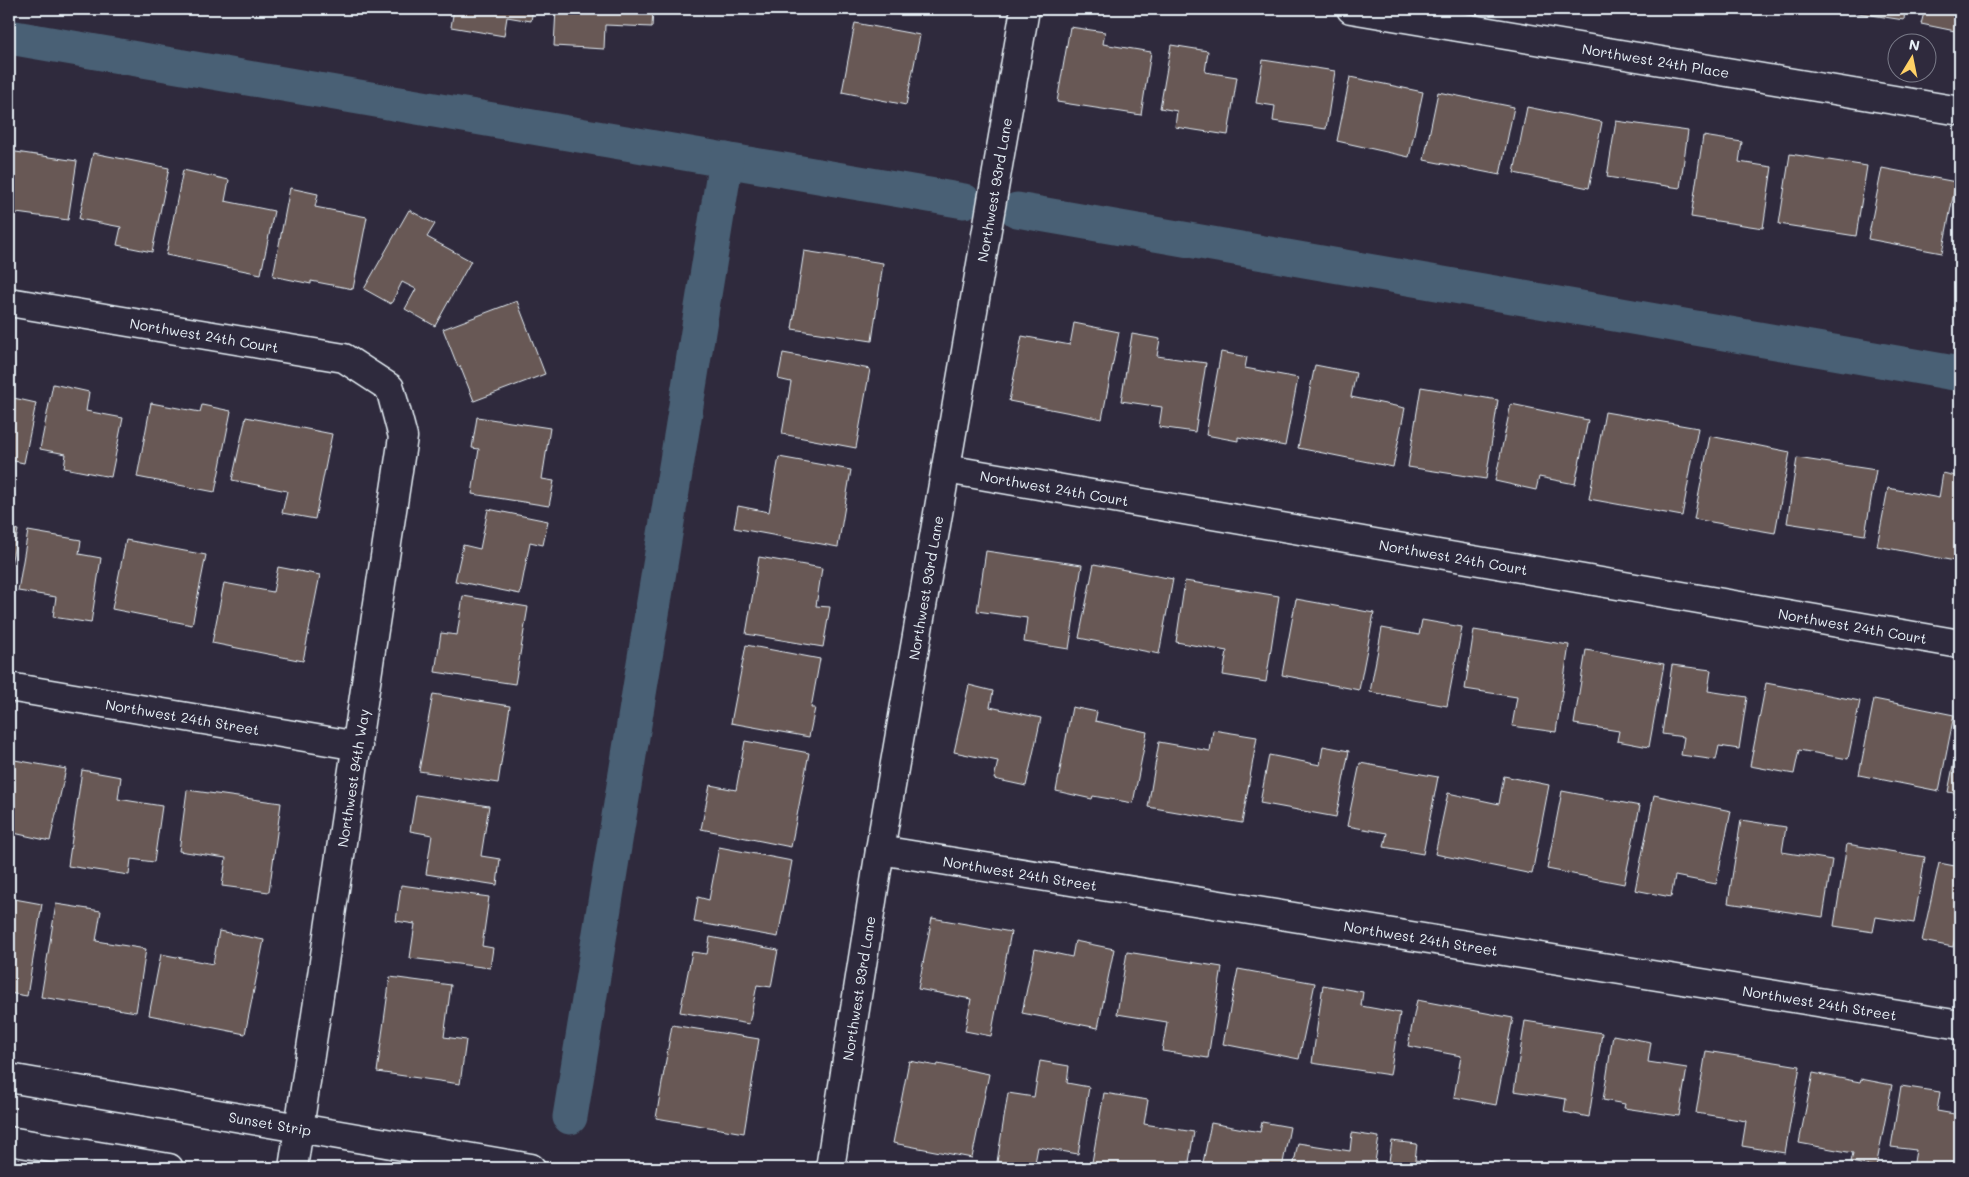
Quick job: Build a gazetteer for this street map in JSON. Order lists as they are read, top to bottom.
{
  "streets": {
    "street": [
      "Northwest 24th Place",
      "Northwest 93rd Lane",
      "Northwest 24th Court",
      "Northwest 24th Street",
      "Northwest 94th Way",
      "Sunset Strip"
    ]
  },
  "crossings": [
    ["Northwest 93rd Lane", "Northwest 24th Court"],
    ["Northwest 93rd Lane", "Northwest 24th Street"],
    ["Northwest 24th Court", "Northwest 94th Way"],
    ["Northwest 24th Street", "Northwest 94th Way"],
    ["Northwest 94th Way", "Sunset Strip"]
  ],
  "north": "top"
}
